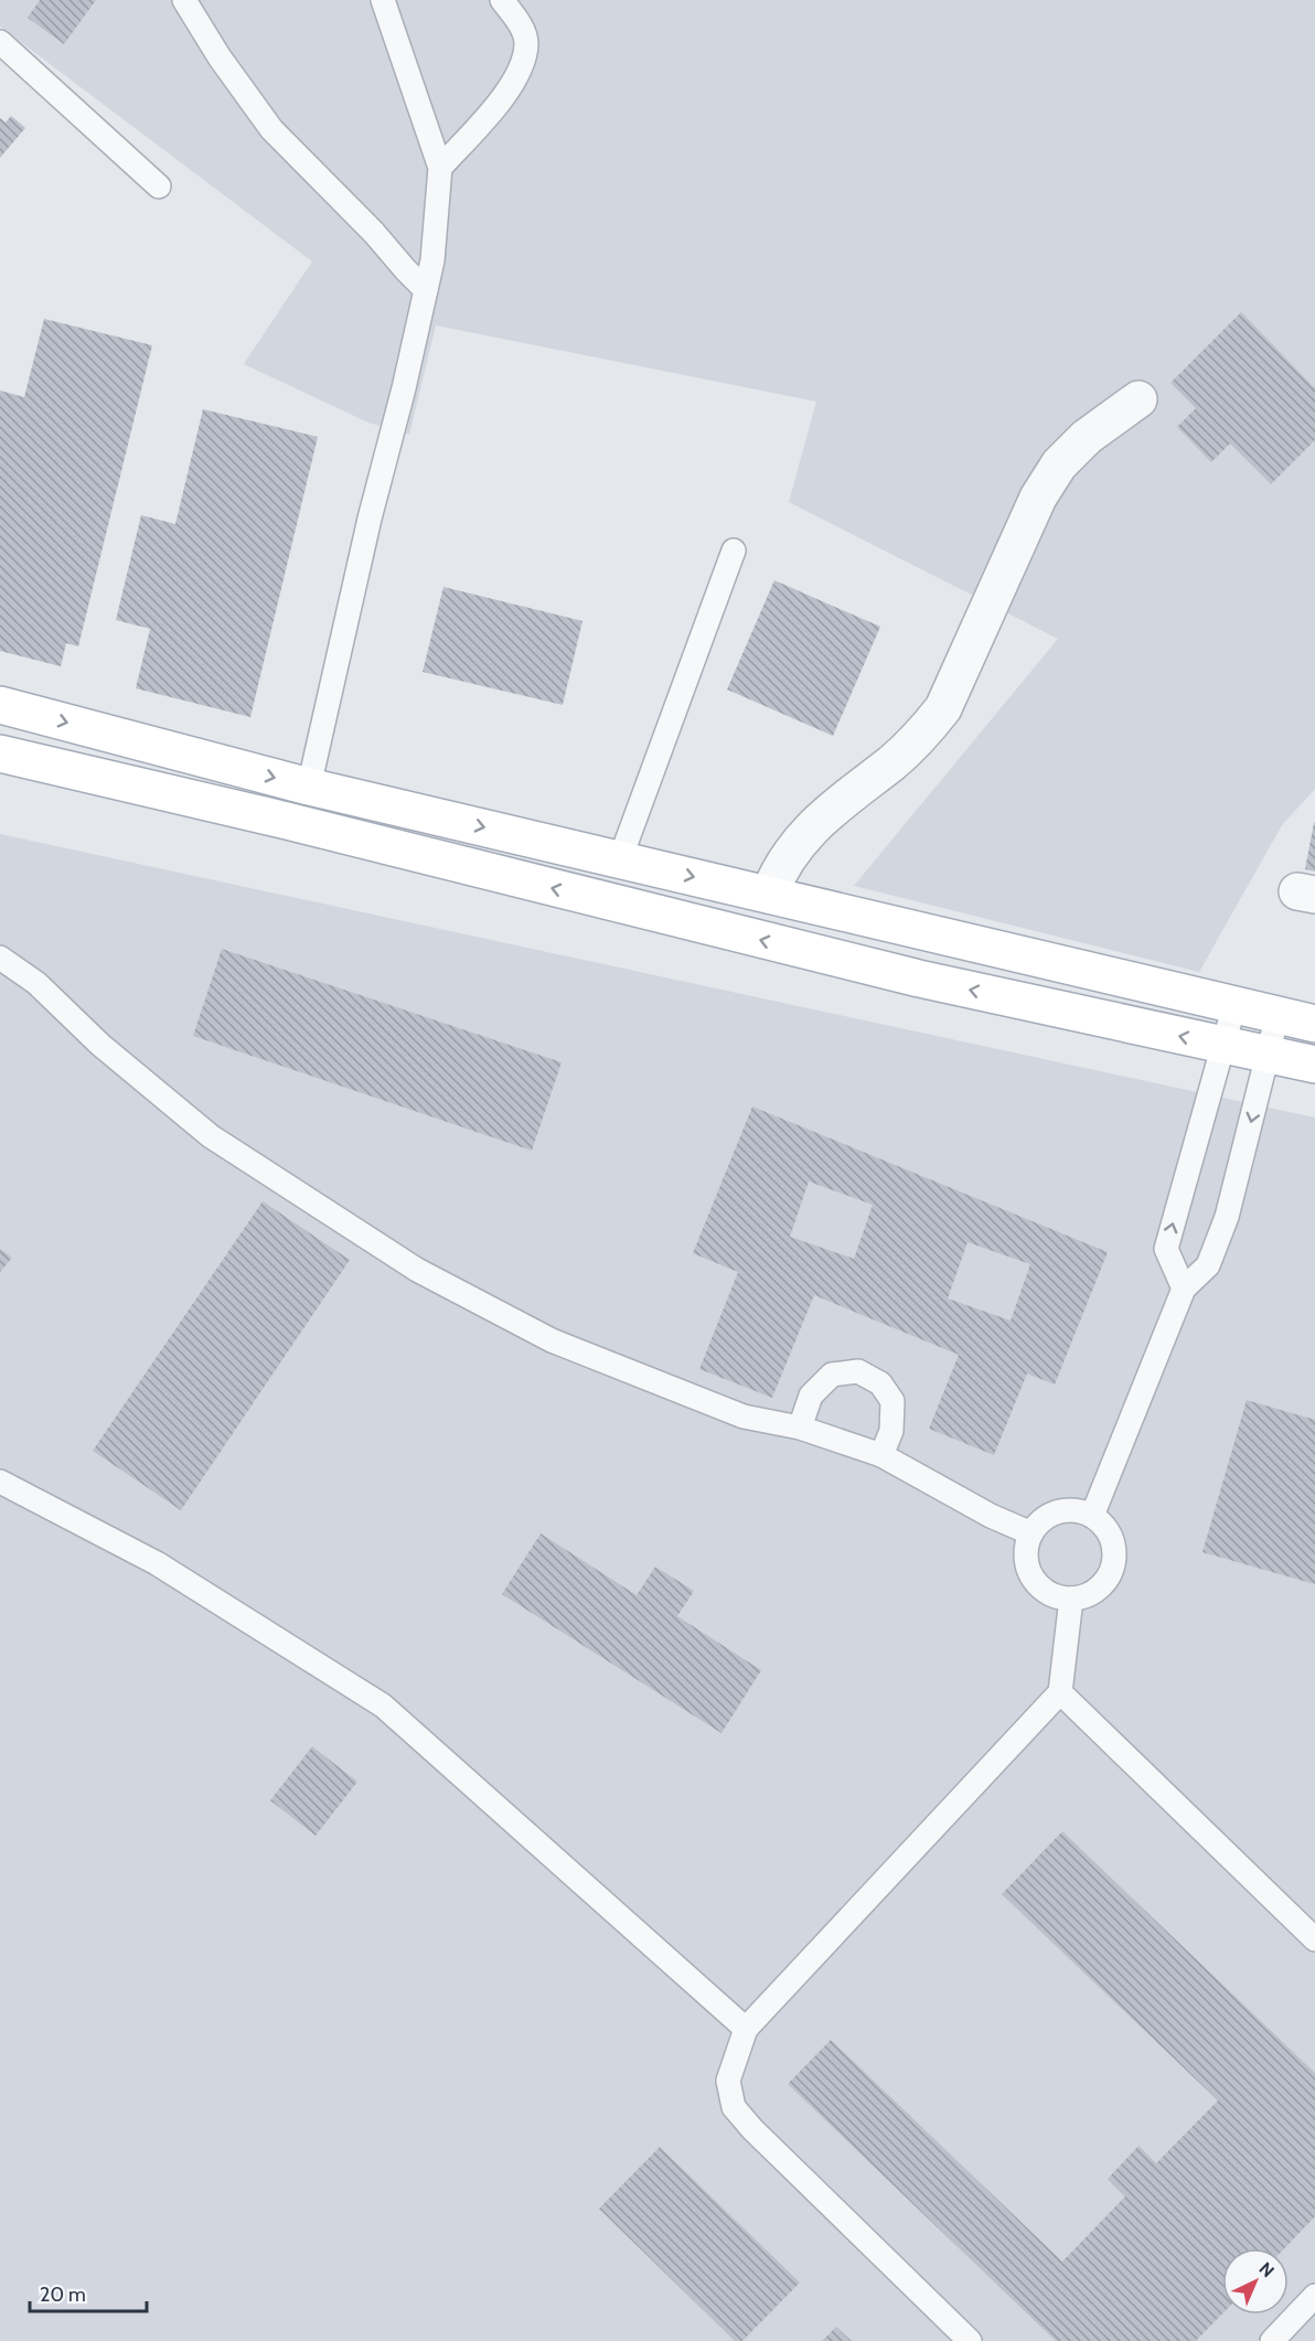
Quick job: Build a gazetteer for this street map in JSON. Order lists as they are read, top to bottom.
{
  "scale_bar": "20 m",
  "north": "top right"
}
